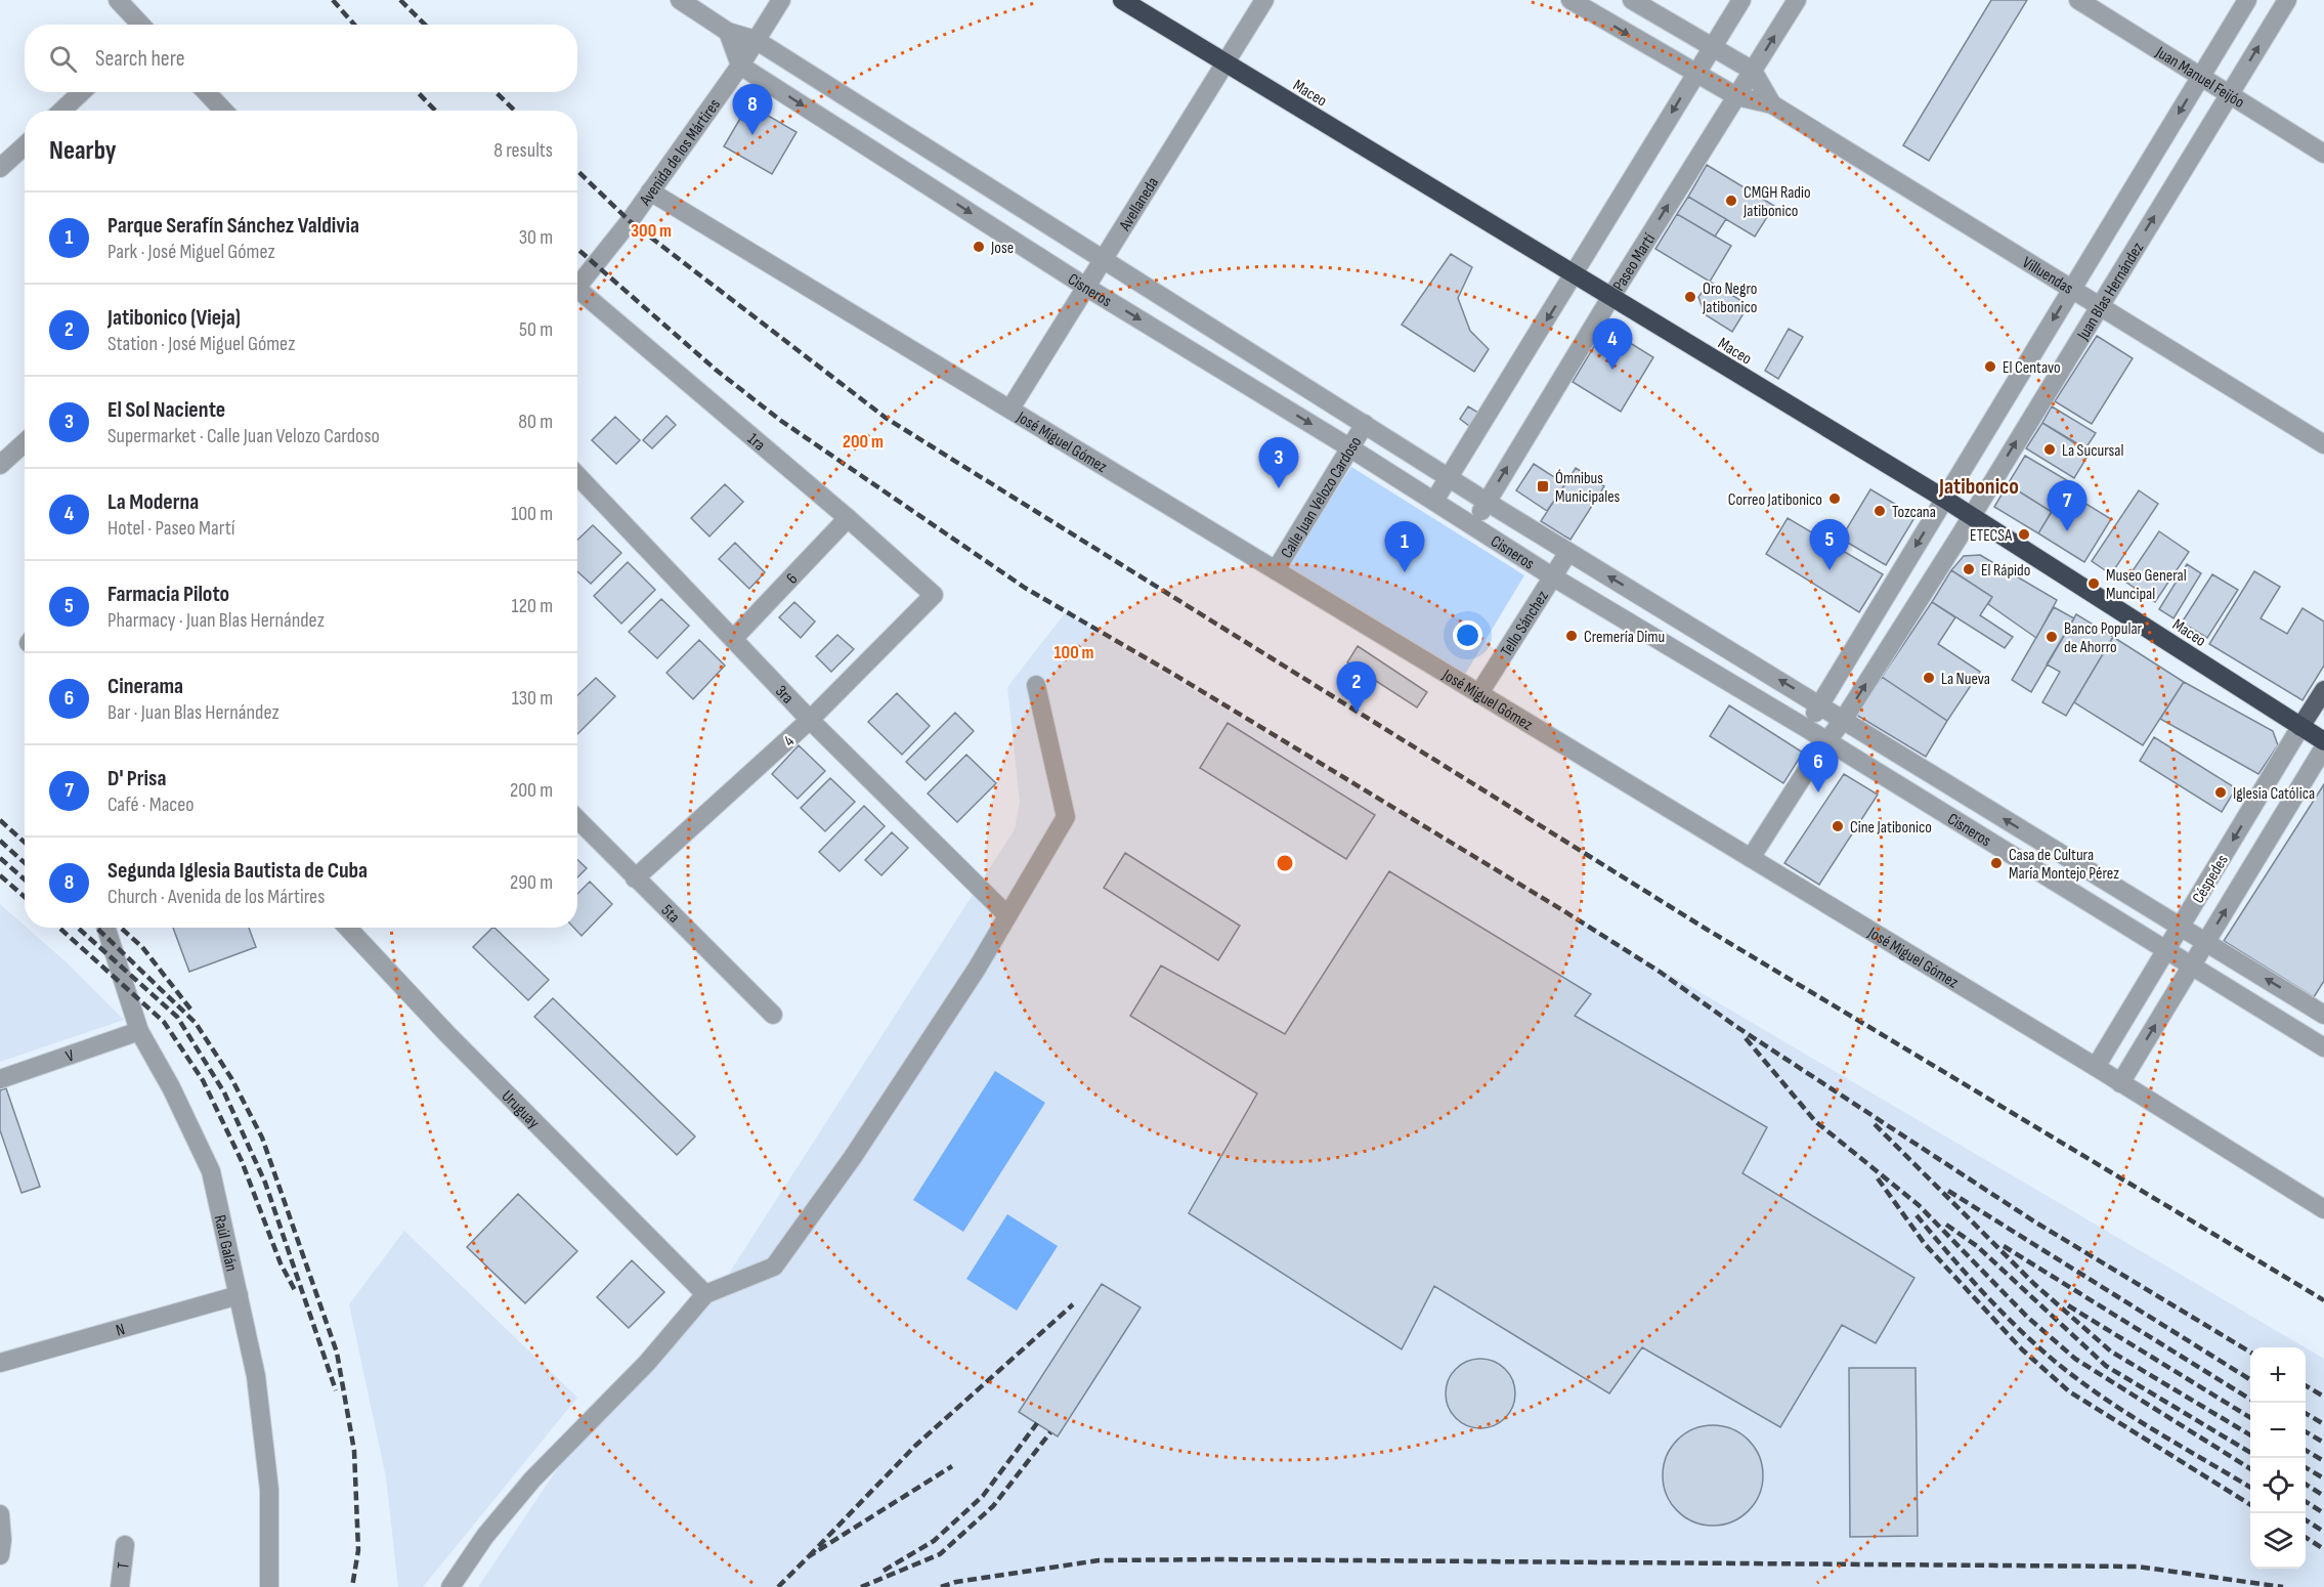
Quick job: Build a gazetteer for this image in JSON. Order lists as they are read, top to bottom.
{
  "streets": {
    "highway": ["Maceo"],
    "main road": ["Céspedes"],
    "street": [
      "Juan Manuel Feijóo",
      "Avenida de los Mártires",
      "Avellaneda",
      "Paseo Martí",
      "Villuendas",
      "Cisneros",
      "Juan Blas Hernández",
      "José Miguel Gómez",
      "1ra",
      "Calle Juan Velozo Cardoso",
      "6",
      "Tello Sánchez",
      "3ra",
      "4",
      "5ta",
      "V",
      "Uruguay",
      "Raúl Galán",
      "N",
      "T"
    ]
  },
  "crossings": [
    ["Juan Manuel Feijóo", "Juan Blas Hernández"],
    ["Maceo", "Avellaneda"],
    ["Maceo", "Paseo Martí"],
    ["Maceo", "Juan Blas Hernández"],
    ["Maceo", "Céspedes"],
    ["Avenida de los Mártires", "Cisneros"],
    ["Avenida de los Mártires", "José Miguel Gómez"],
    ["Avellaneda", "Cisneros"],
    ["Avellaneda", "José Miguel Gómez"],
    ["Paseo Martí", "Villuendas"],
    ["Paseo Martí", "Cisneros"],
    ["Villuendas", "Juan Blas Hernández"],
    ["Cisneros", "Juan Blas Hernández"],
    ["Cisneros", "Calle Juan Velozo Cardoso"],
    ["Cisneros", "Tello Sánchez"],
    ["Cisneros", "Céspedes"],
    ["Juan Blas Hernández", "José Miguel Gómez"],
    ["José Miguel Gómez", "Calle Juan Velozo Cardoso"],
    ["José Miguel Gómez", "Tello Sánchez"],
    ["José Miguel Gómez", "Céspedes"],
    ["1ra", "6"],
    ["1ra", "4"],
    ["6", "3ra"],
    ["3ra", "4"],
    ["4", "5ta"],
    ["V", "Raúl Galán"],
    ["Raúl Galán", "N"]
  ],
  "districts": ["Jatibonico"],
  "places": {
    "other": [
      "CMGH Radio Jatibonico",
      "Jose",
      "Oro Negro Jatibonico",
      "El Centavo",
      "La Sucursal",
      "Correo Jatibonico",
      "Tozcana",
      "ETECSA",
      "El Rápido",
      "Museo General Muncipal",
      "Cremería Dimu",
      "Banco Popular de Ahorro",
      "La Nueva",
      "Iglesia Católica",
      "Cine Jatibonico",
      "Casa de Cultura María Montejo Pérez"
    ],
    "transit": ["Ómnibus Municipales"]
  },
  "page": {
    "search": "Search here",
    "pins": [
      "8",
      "4",
      "3",
      "7",
      "5",
      "1",
      "2",
      "6"
    ],
    "heading": ["Nearby", "8 results"],
    "list": [
      {
        "mark": "1",
        "name": "Parque Serafín Sánchez Valdivia",
        "note": "Park · José Miguel Gómez",
        "value": "30 m"
      },
      {
        "mark": "2",
        "name": "Jatibonico (Vieja)",
        "note": "Station · José Miguel Gómez",
        "value": "50 m"
      },
      {
        "mark": "3",
        "name": "El Sol Naciente",
        "note": "Supermarket · Calle Juan Velozo Cardoso",
        "value": "80 m"
      },
      {
        "mark": "4",
        "name": "La Moderna",
        "note": "Hotel · Paseo Martí",
        "value": "100 m"
      },
      {
        "mark": "5",
        "name": "Farmacia Piloto",
        "note": "Pharmacy · Juan Blas Hernández",
        "value": "120 m"
      },
      {
        "mark": "6",
        "name": "Cinerama",
        "note": "Bar · Juan Blas Hernández",
        "value": "130 m"
      },
      {
        "mark": "7",
        "name": "D' Prisa",
        "note": "Café · Maceo",
        "value": "200 m"
      },
      {
        "mark": "8",
        "name": "Segunda Iglesia Bautista de Cuba",
        "note": "Church · Avenida de los Mártires",
        "value": "290 m"
      }
    ],
    "map_buttons": ["+", "−"]
  },
  "rings": ["300 m", "200 m", "100 m"]
}
